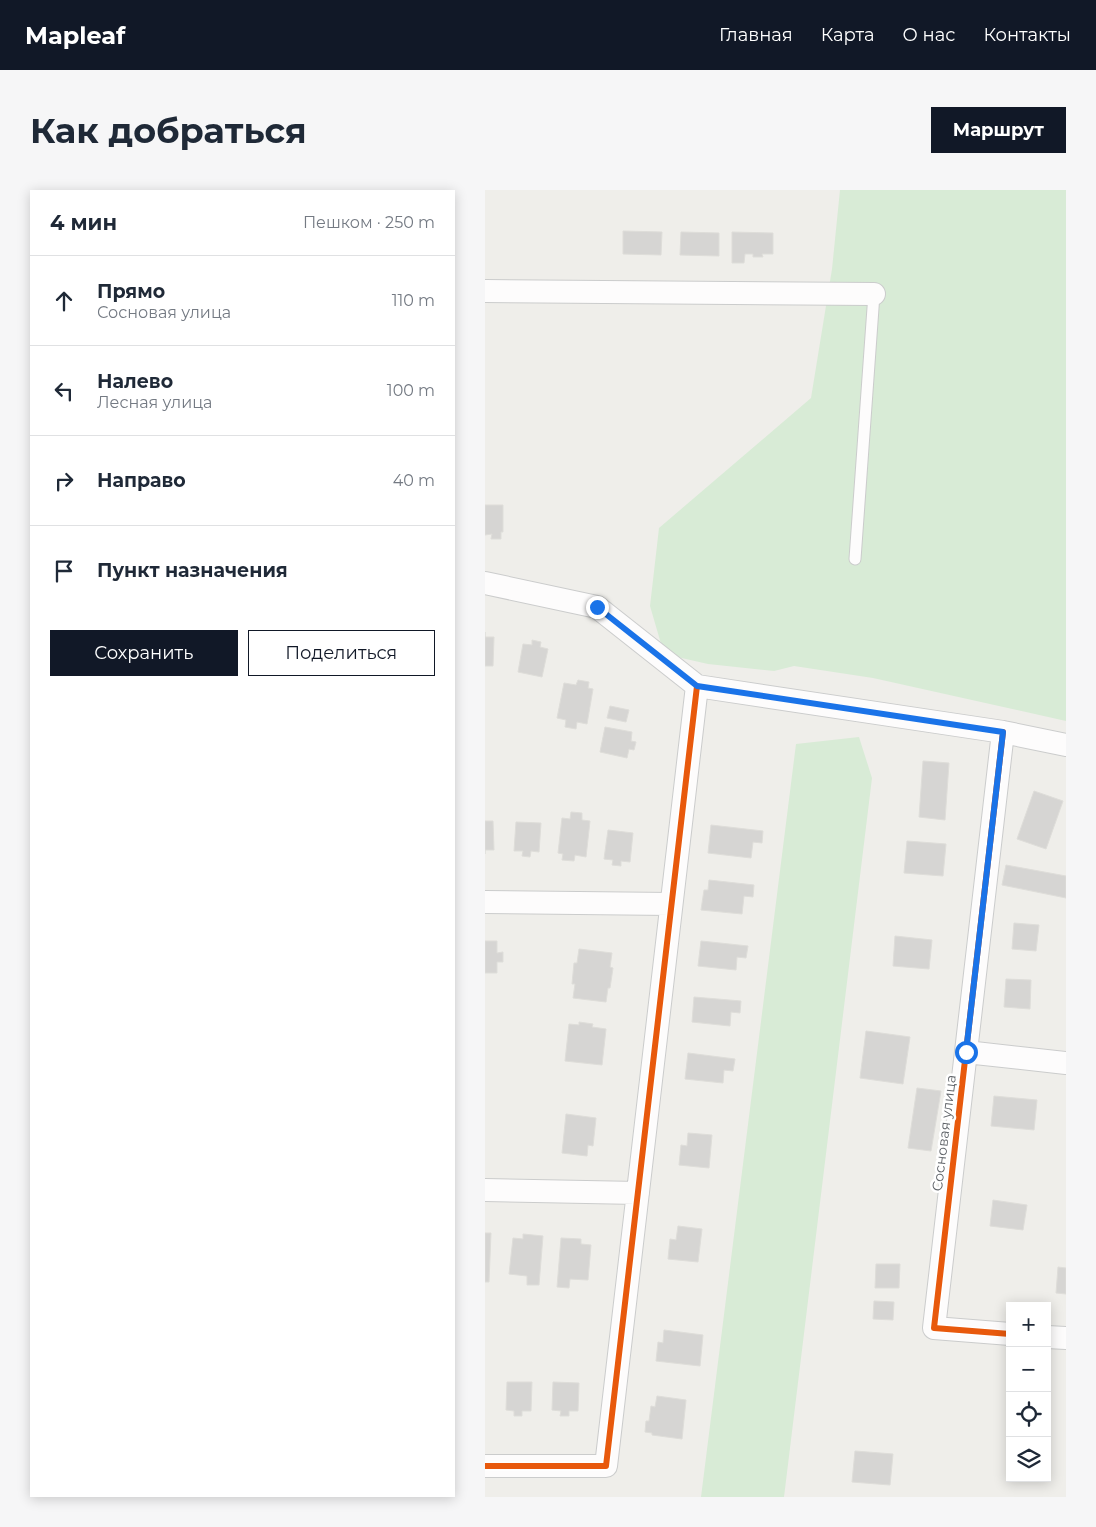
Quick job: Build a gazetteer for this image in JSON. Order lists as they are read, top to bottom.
{
  "streets": {
    "street": ["Сосновая улица"]
  },
  "page": {
    "header": "Mapleaf",
    "nav": [
      "Главная",
      "Карта",
      "О нас",
      "Контакты"
    ],
    "buttons": [
      "Маршрут",
      ["Сохранить", "Поделиться"]
    ],
    "title": "Как добраться",
    "heading": ["4 мин", "Пешком · 250 m"],
    "list": [
      ["Прямо", "Сосновая улица", "110 m"],
      ["Налево", "Лесная улица", "100 m"],
      ["Направо", "40 m"],
      "Пункт назначения"
    ],
    "map_buttons": ["+", "−"]
  }
}
